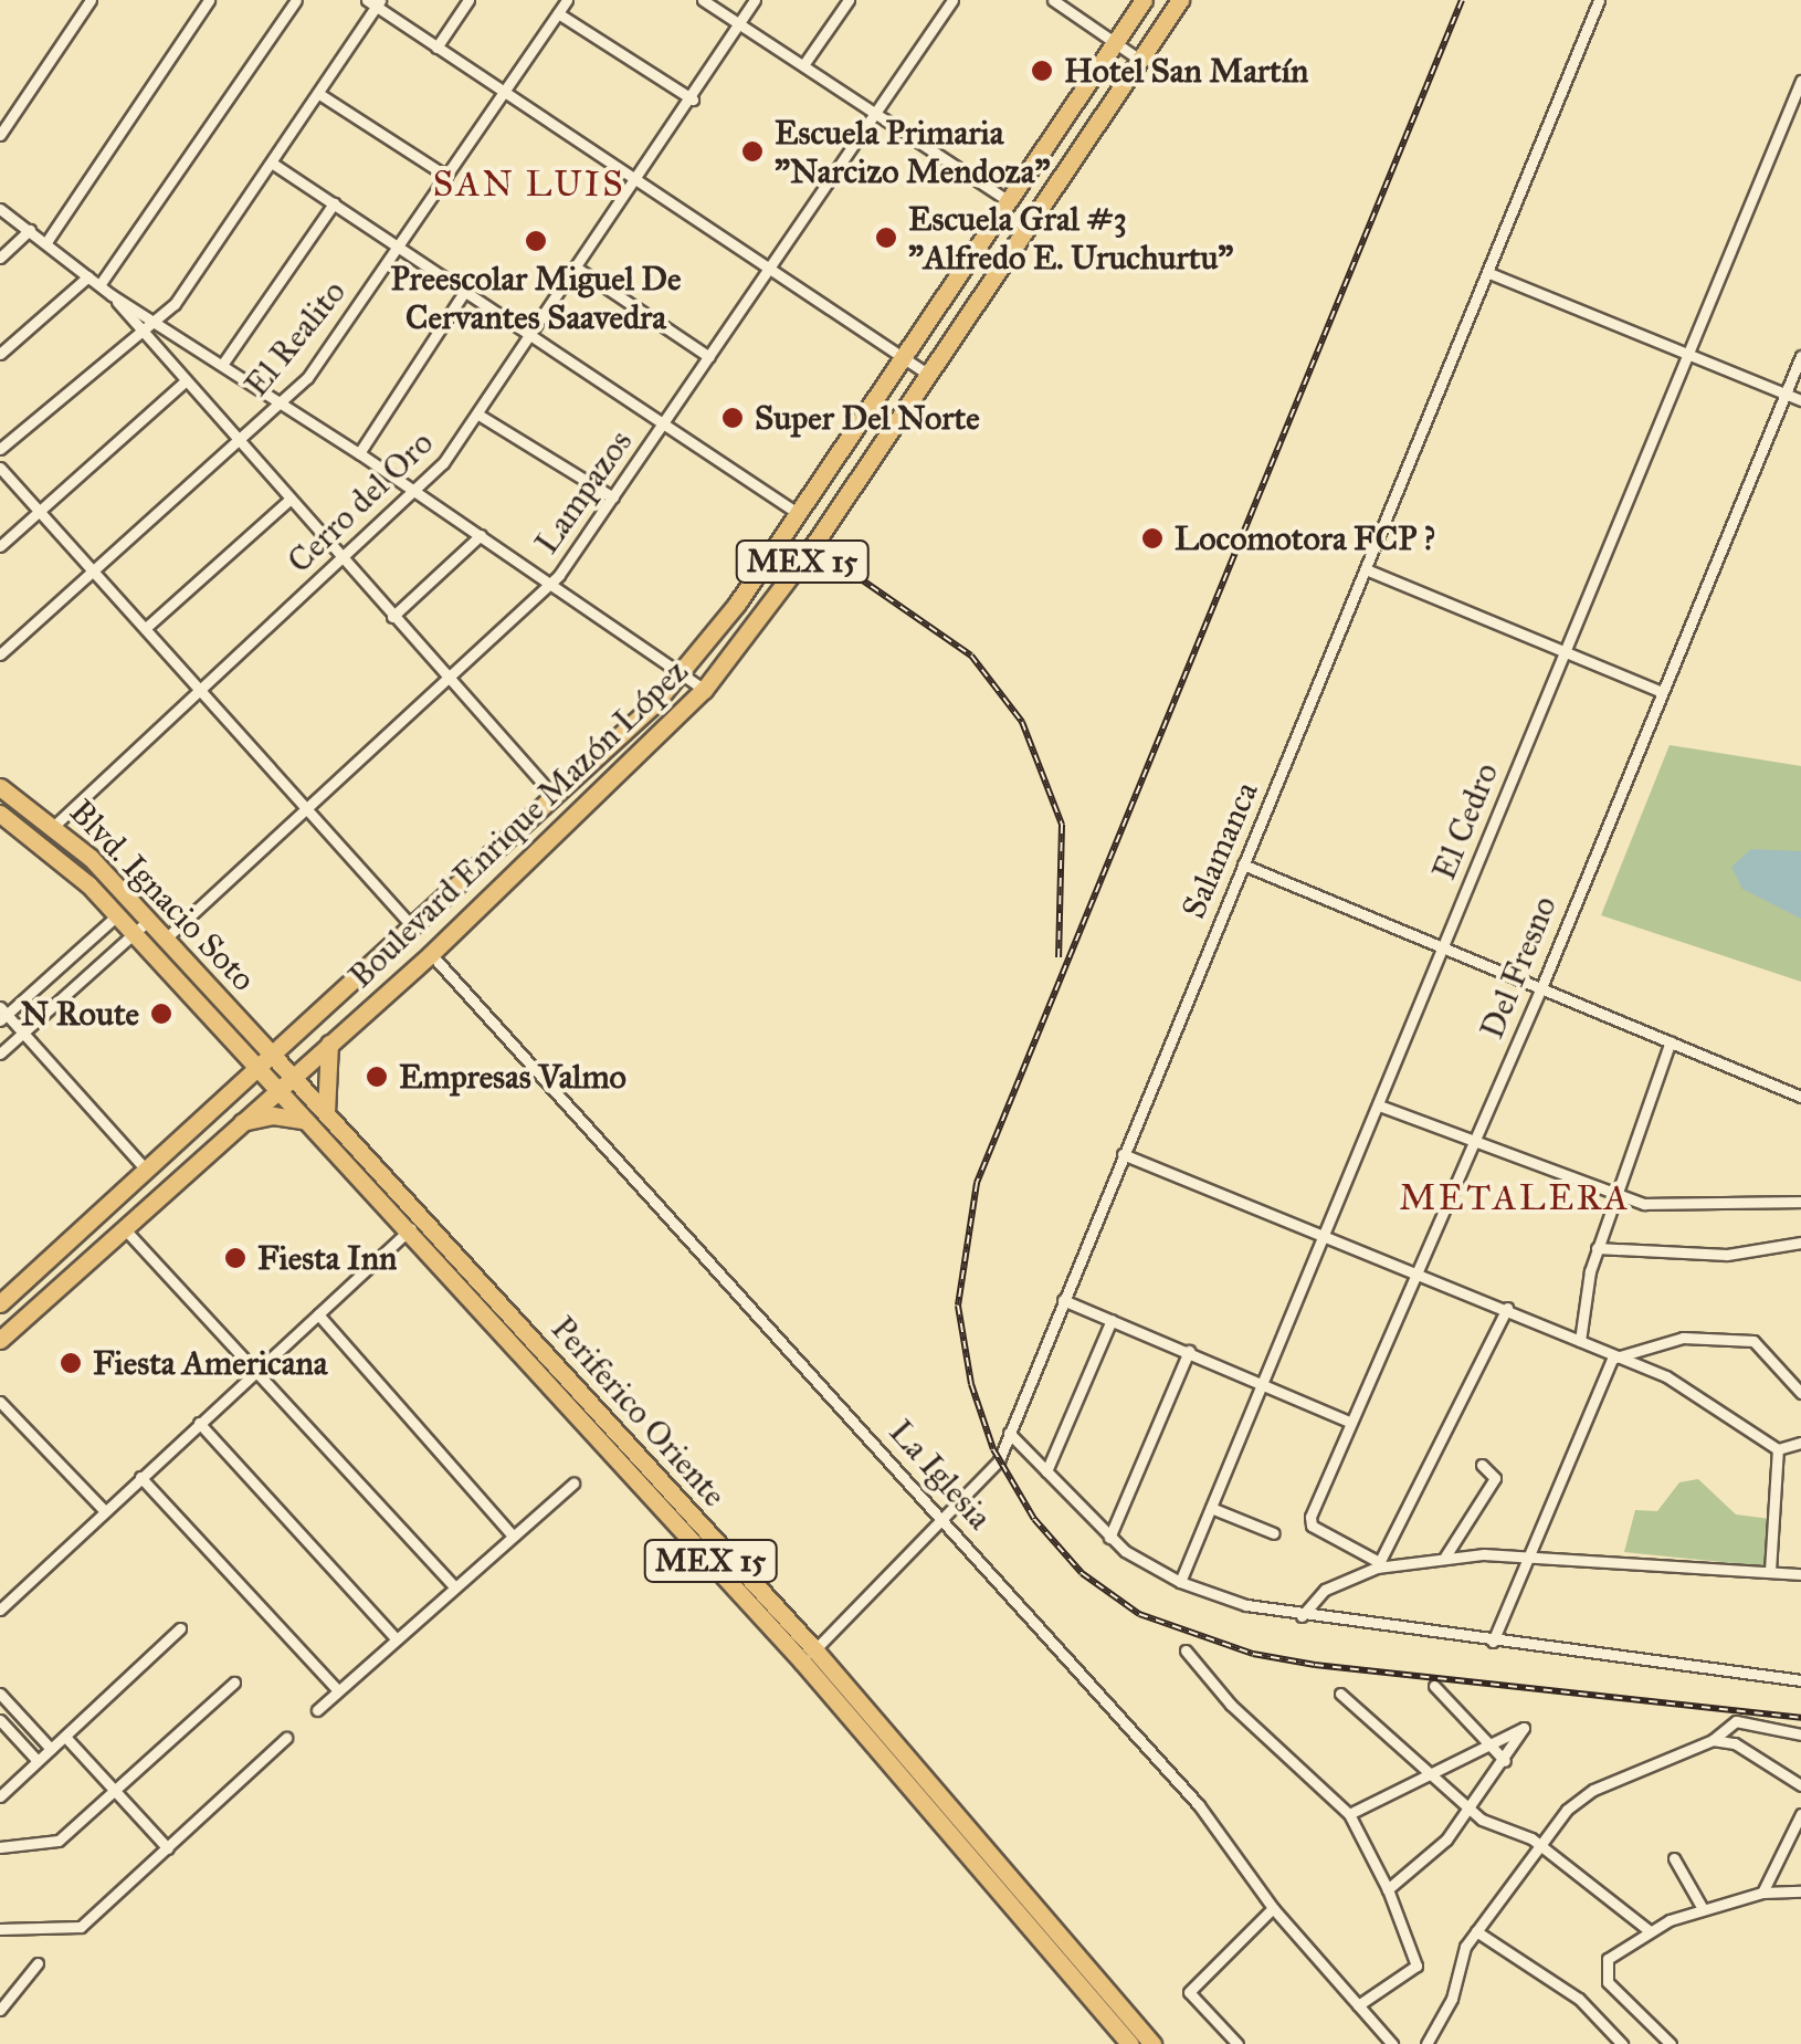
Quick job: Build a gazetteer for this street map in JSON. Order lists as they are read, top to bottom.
{
  "streets": {
    "main road": [
      "MEX 15",
      "Boulevard Enrique Mazón López",
      "Blvd. Ignacio Soto",
      "Periferico Oriente"
    ],
    "street": [
      "El Realito",
      "Lampazos",
      "Cerro del Oro",
      "El Cedro",
      "Salamanca",
      "Del Fresno",
      "La Iglesia"
    ]
  },
  "crossings": [
    ["Lampazos", "Blvd. Ignacio Soto"],
    ["Cerro del Oro", "Blvd. Ignacio Soto"],
    ["MEX 15", "Boulevard Enrique Mazón López"],
    ["MEX 15", "Blvd. Ignacio Soto"],
    ["Boulevard Enrique Mazón López", "Blvd. Ignacio Soto"],
    ["Boulevard Enrique Mazón López", "Periferico Oriente"],
    ["Boulevard Enrique Mazón López", "La Iglesia"],
    ["Salamanca", "Periferico Oriente"],
    ["Salamanca", "La Iglesia"],
    ["Blvd. Ignacio Soto", "Periferico Oriente"]
  ],
  "districts": ["SAN LUIS", "METALERA"],
  "places": [
    "Hotel San Martín",
    "Escuela Primaria \"Narcizo Mendoza\"",
    "Escuela Gral #3 \"Alfredo E. Uruchurtu\"",
    "Preescolar Miguel De Cervantes Saavedra",
    "Super Del Norte",
    "Locomotora FCP ?",
    "N Route",
    "Empresas Valmo",
    "Fiesta Inn",
    "Fiesta Americana"
  ]
}
